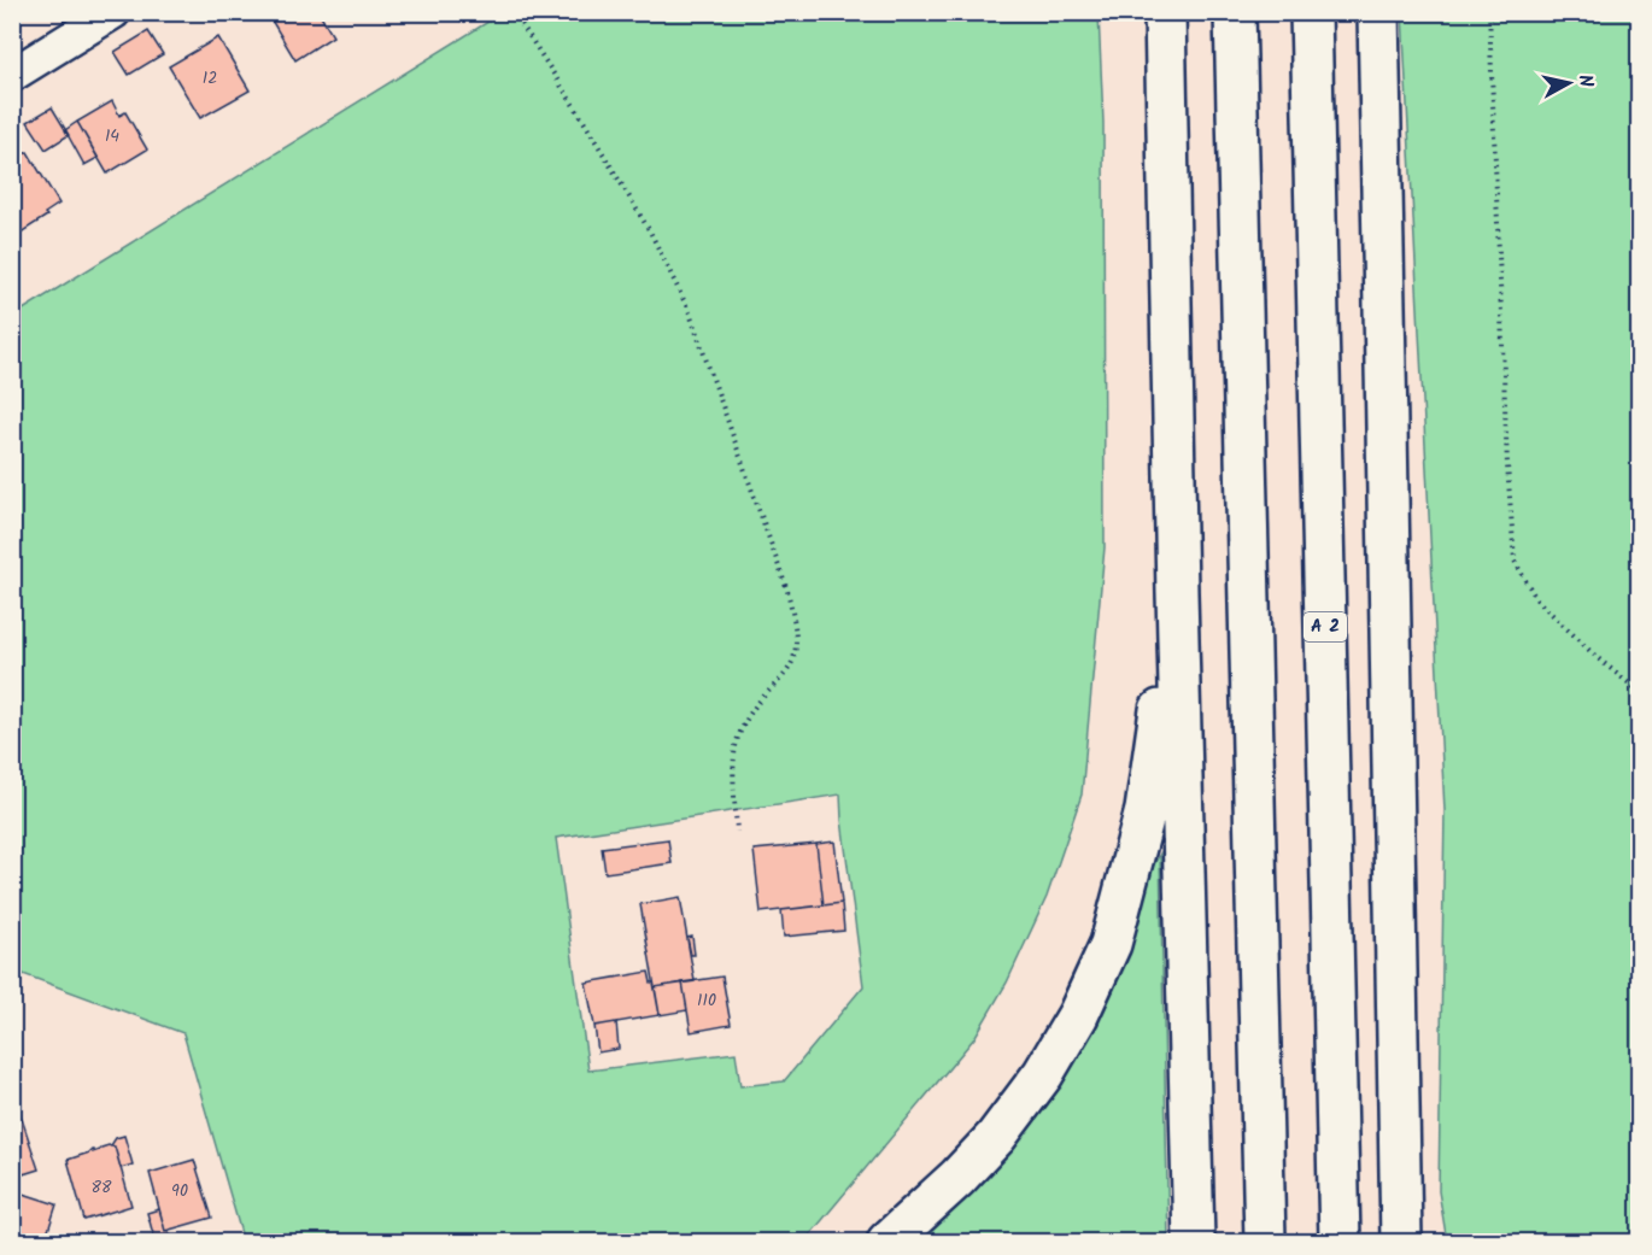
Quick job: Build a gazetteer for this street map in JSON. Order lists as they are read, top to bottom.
{
  "streets": {
    "highway": ["A 2"]
  },
  "house_numbers": [
    "12",
    "14",
    "110",
    "88",
    "90"
  ],
  "north": "right"
}
